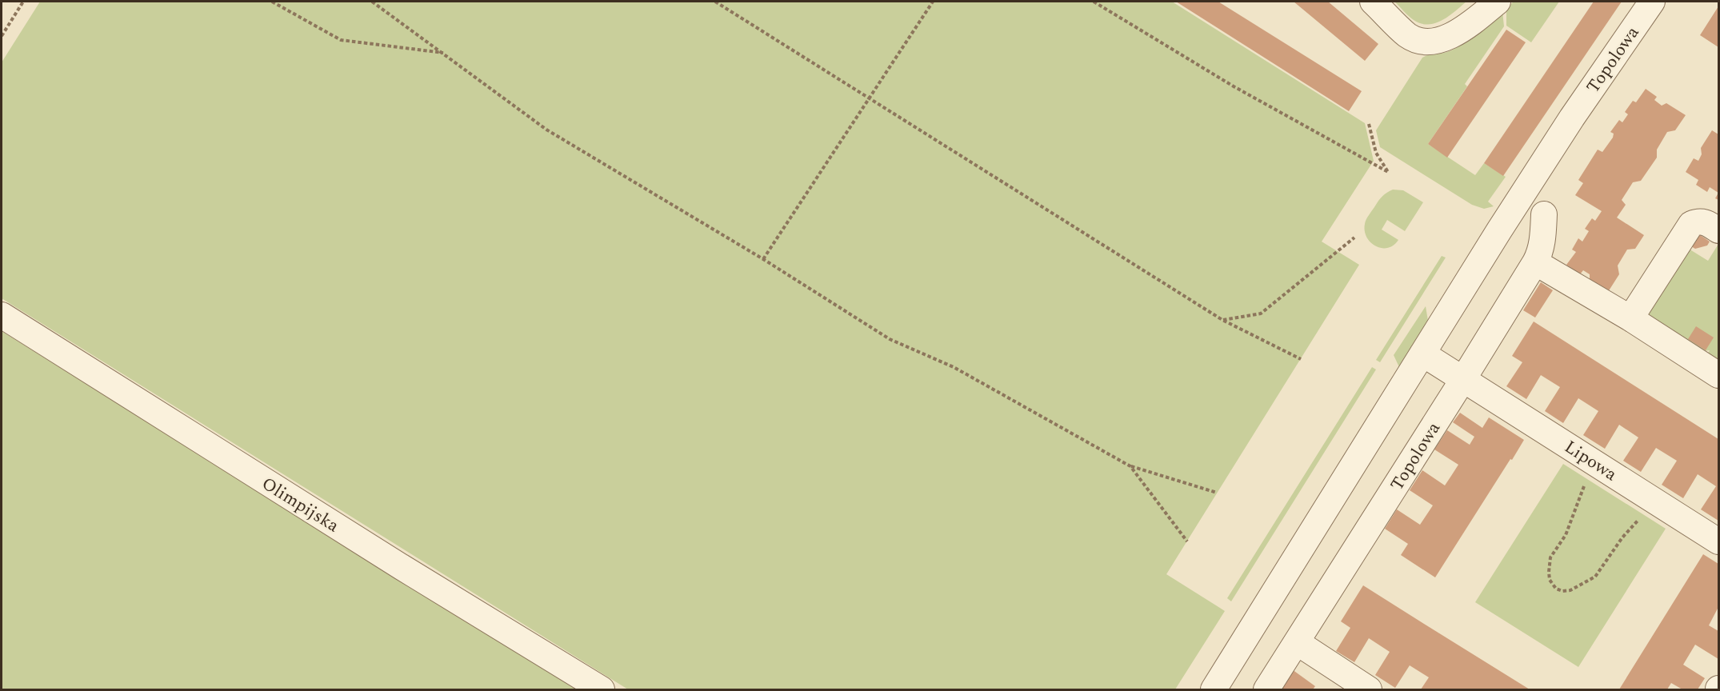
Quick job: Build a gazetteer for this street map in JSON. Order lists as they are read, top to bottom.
{
  "streets": {
    "street": ["Topolowa", "Lipowa", "Olimpijska"]
  },
  "crossings": [
    ["Topolowa", "Lipowa"]
  ]
}
